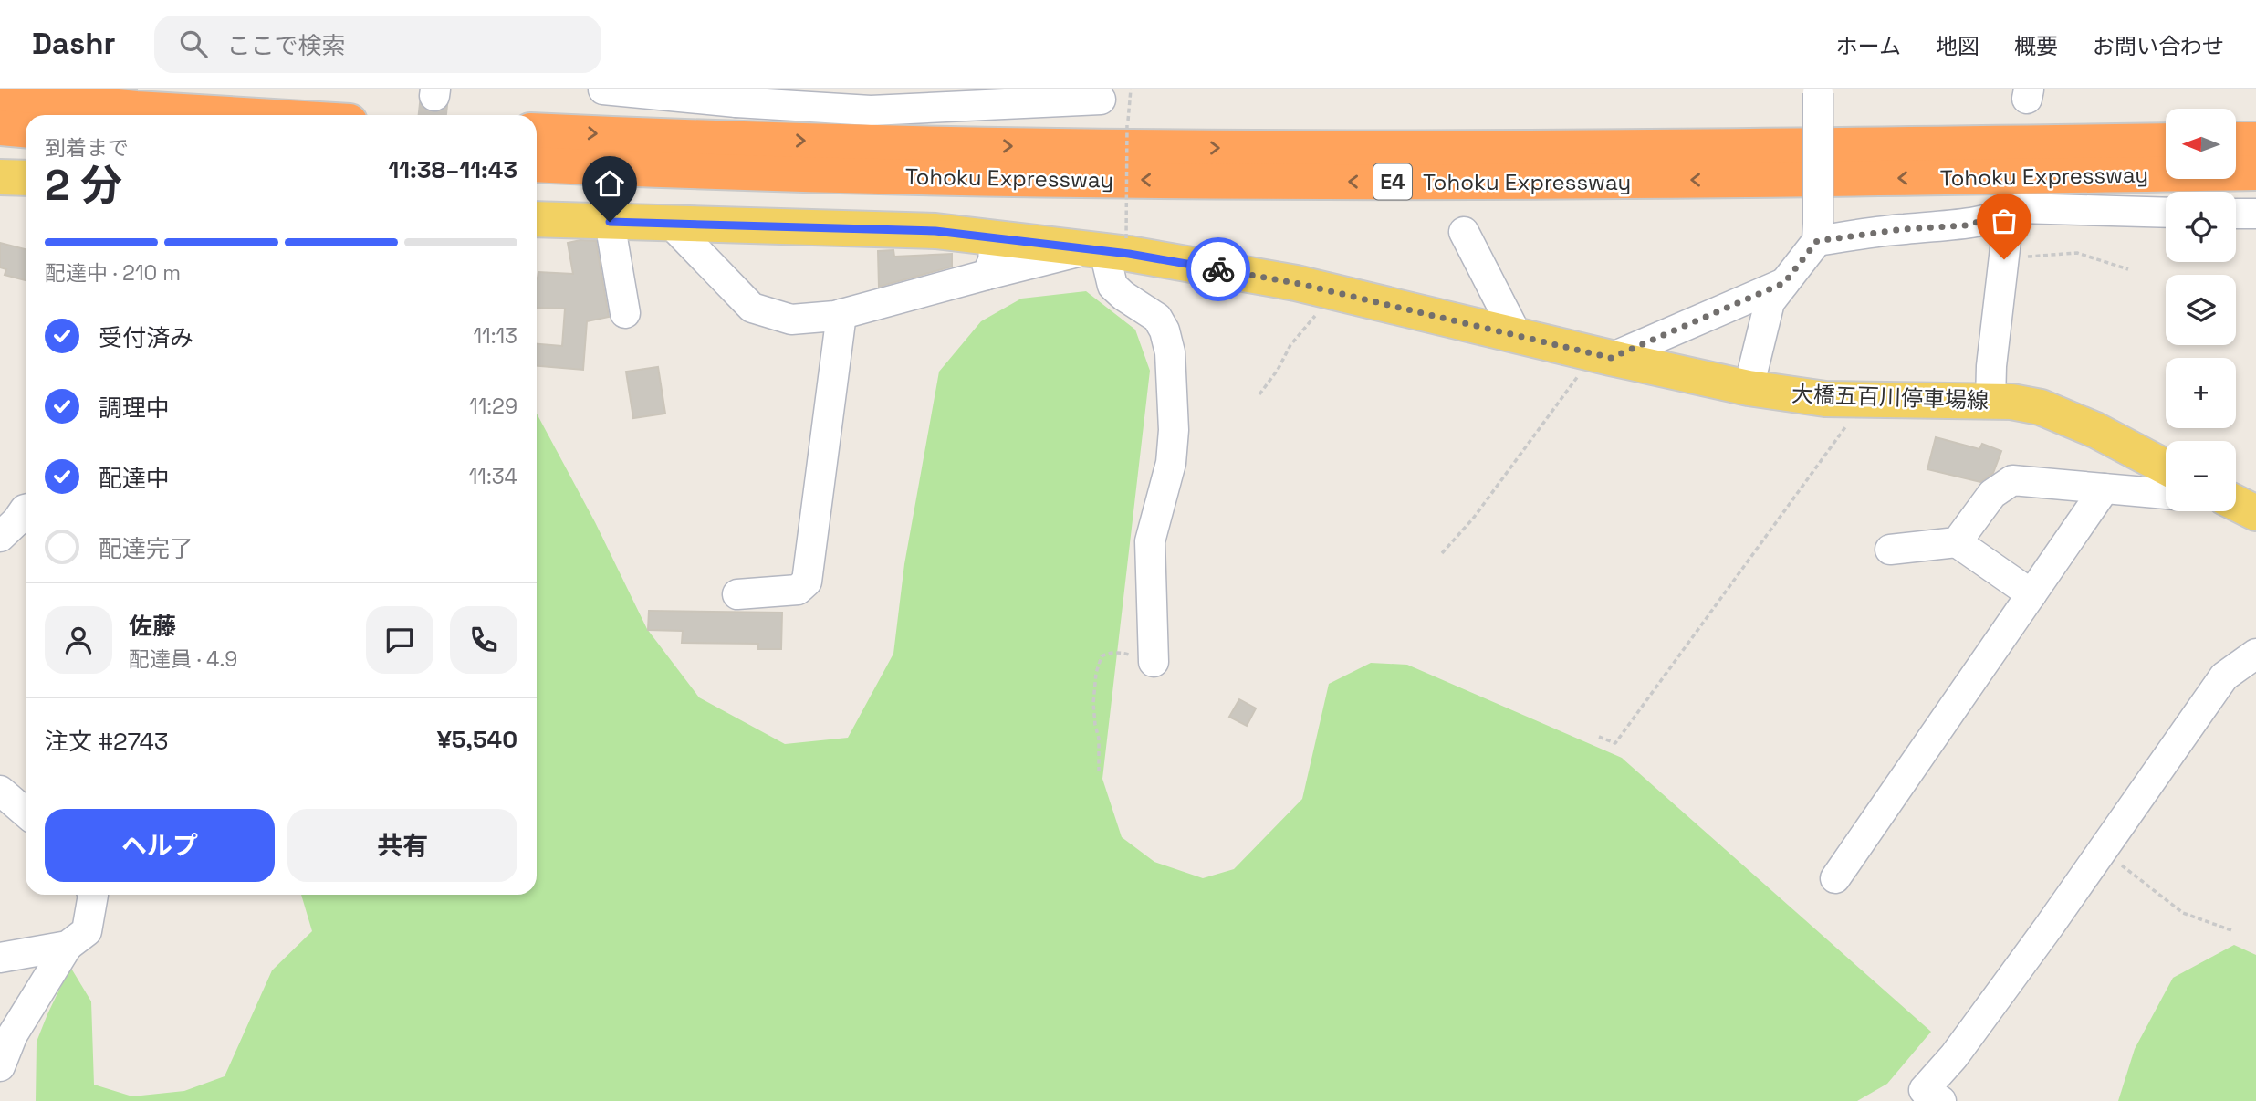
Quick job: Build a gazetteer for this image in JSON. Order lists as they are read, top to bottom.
{
  "streets": {
    "highway": ["Tohoku Expressway", "E4"],
    "main road": ["大橋五百川停車場線"]
  },
  "north": "left",
  "page": {
    "header": "Dashr",
    "search": "ここで検索",
    "nav": [
      "ホーム",
      "地図",
      "概要",
      "お問い合わせ"
    ],
    "map_buttons": ["+", "−"],
    "heading": ["2 分", "到着まで", "11:38–11:43"],
    "panel": [
      "佐藤",
      "配達員 · 4.9",
      "注文 #2743",
      "¥5,540"
    ],
    "bar": "配達中 · 210 m",
    "list": [
      ["受付済み", "11:13"],
      ["調理中", "11:29"],
      ["配達中", "11:34"],
      "配達完了"
    ],
    "buttons": ["ヘルプ", "共有"]
  }
}
